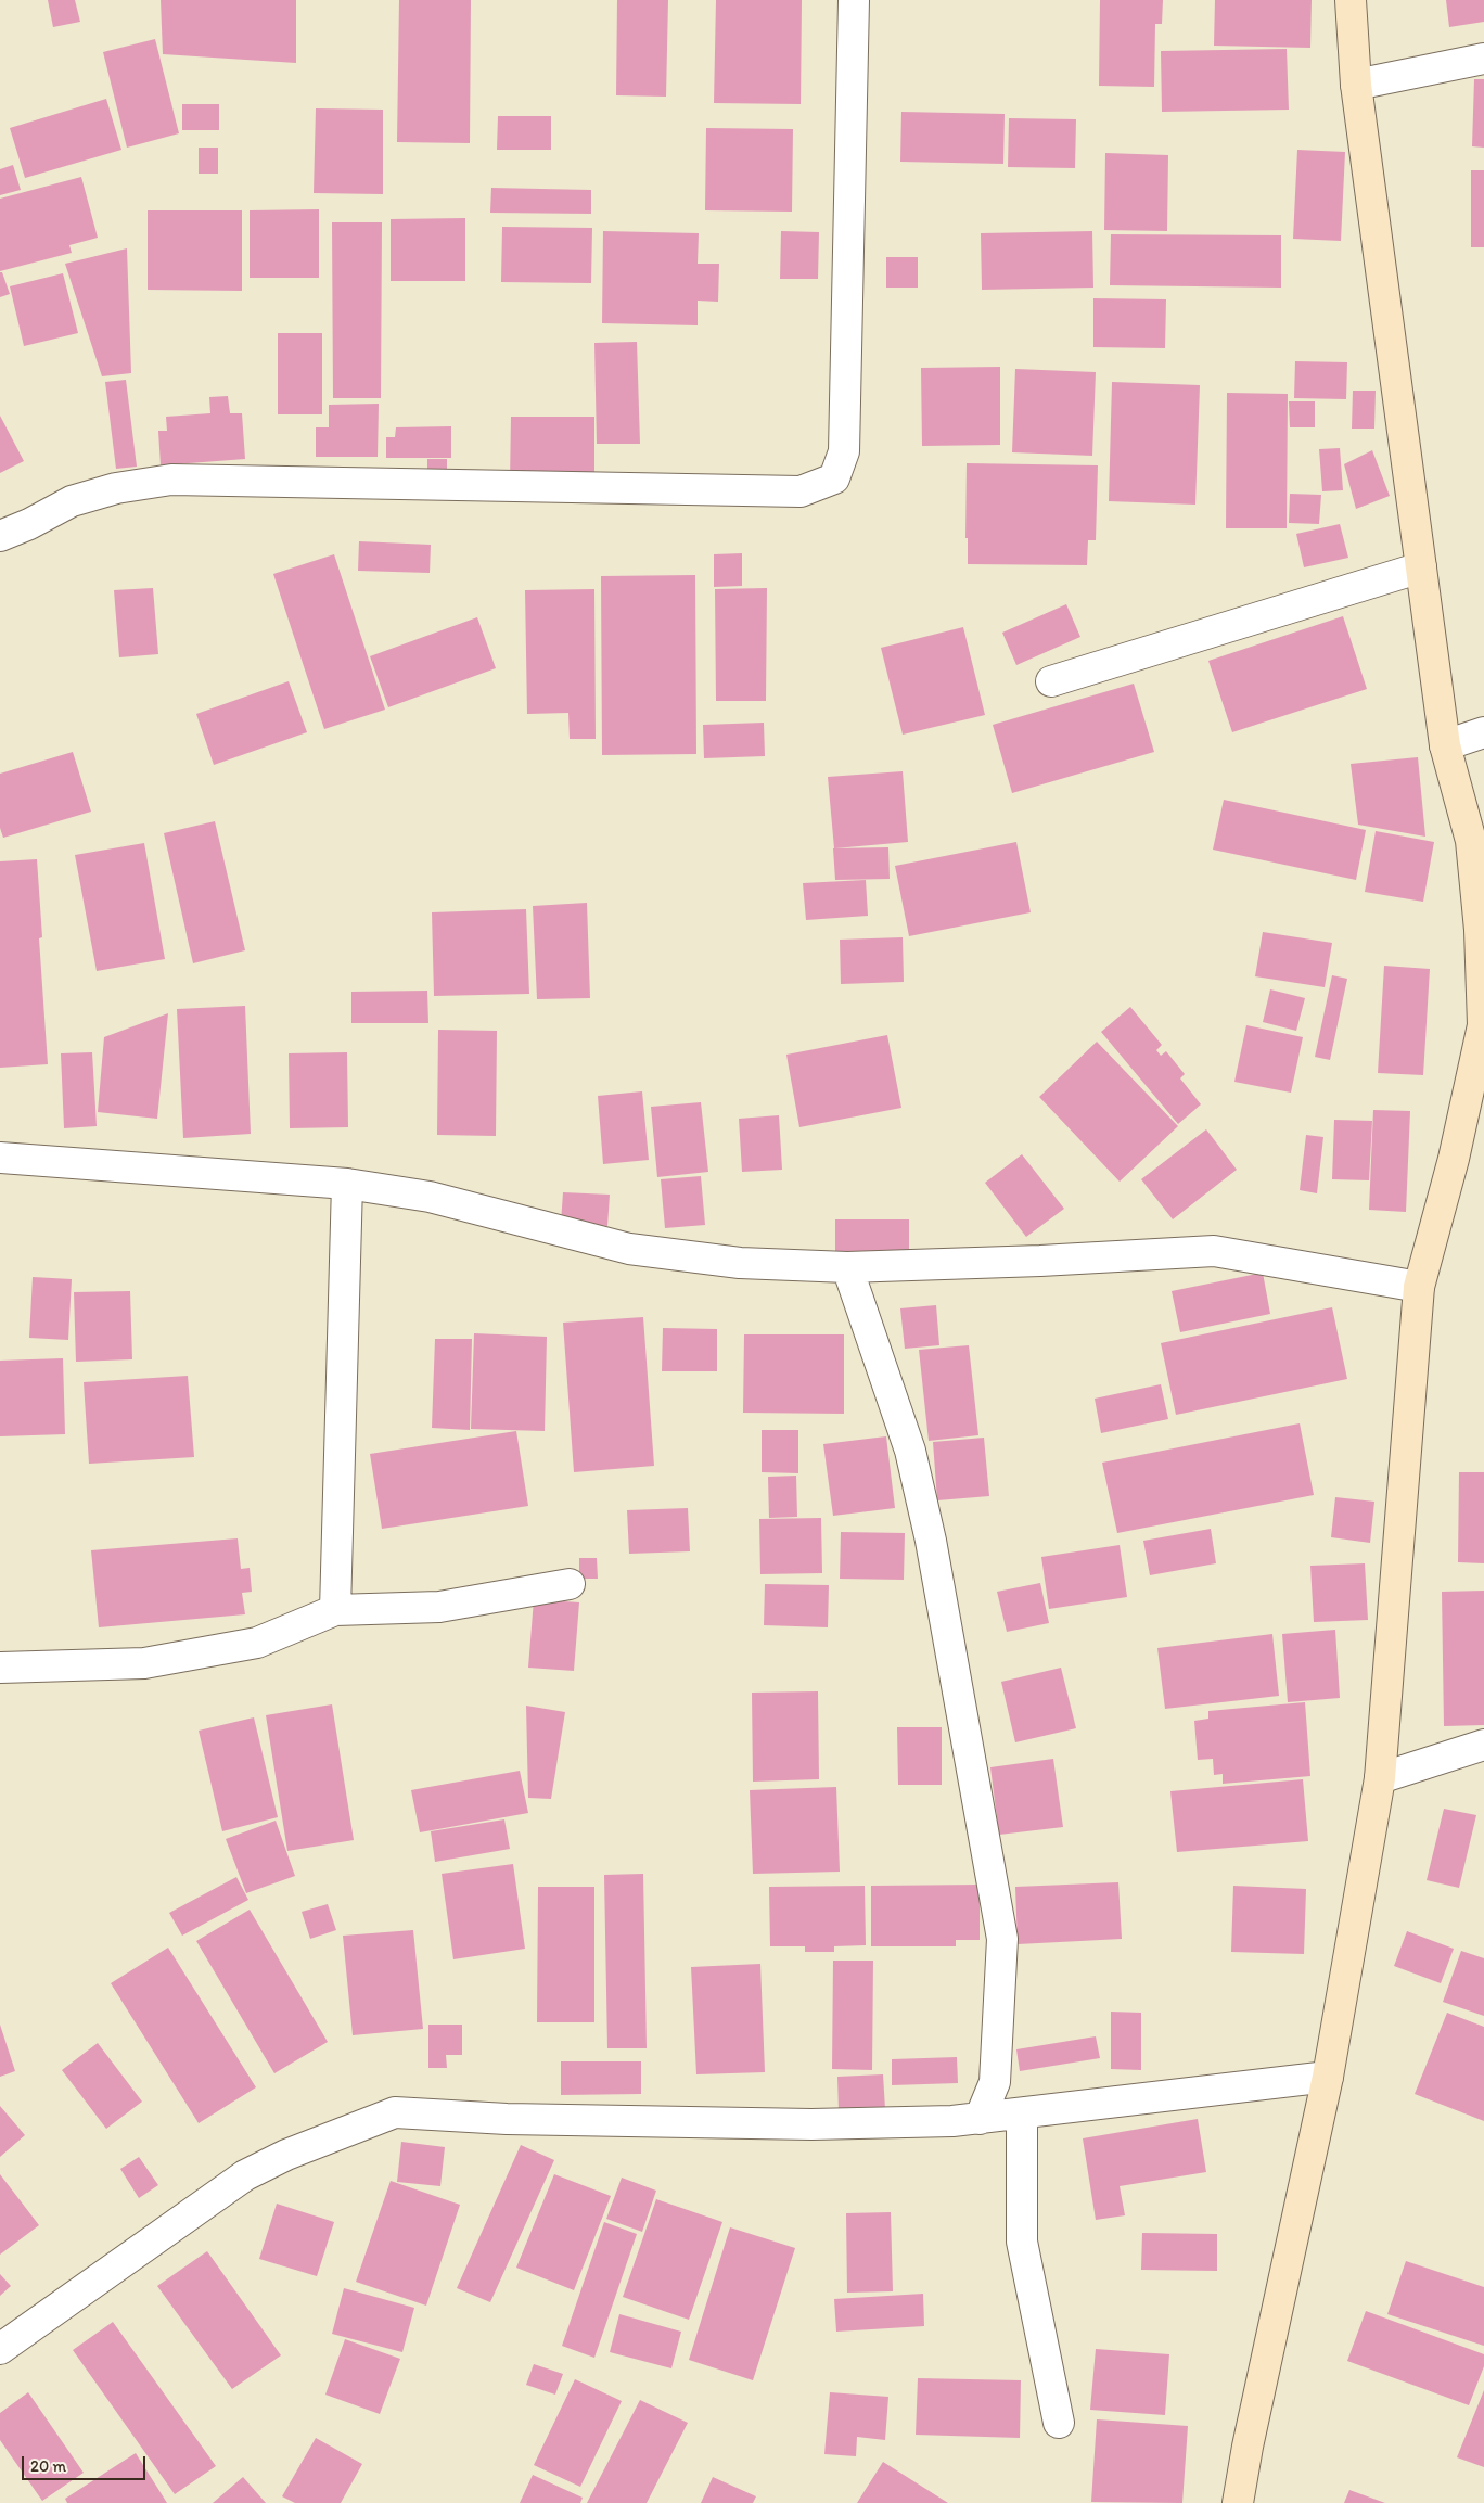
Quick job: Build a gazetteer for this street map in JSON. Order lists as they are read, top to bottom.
{
  "scale_bar": "20 m"
}
